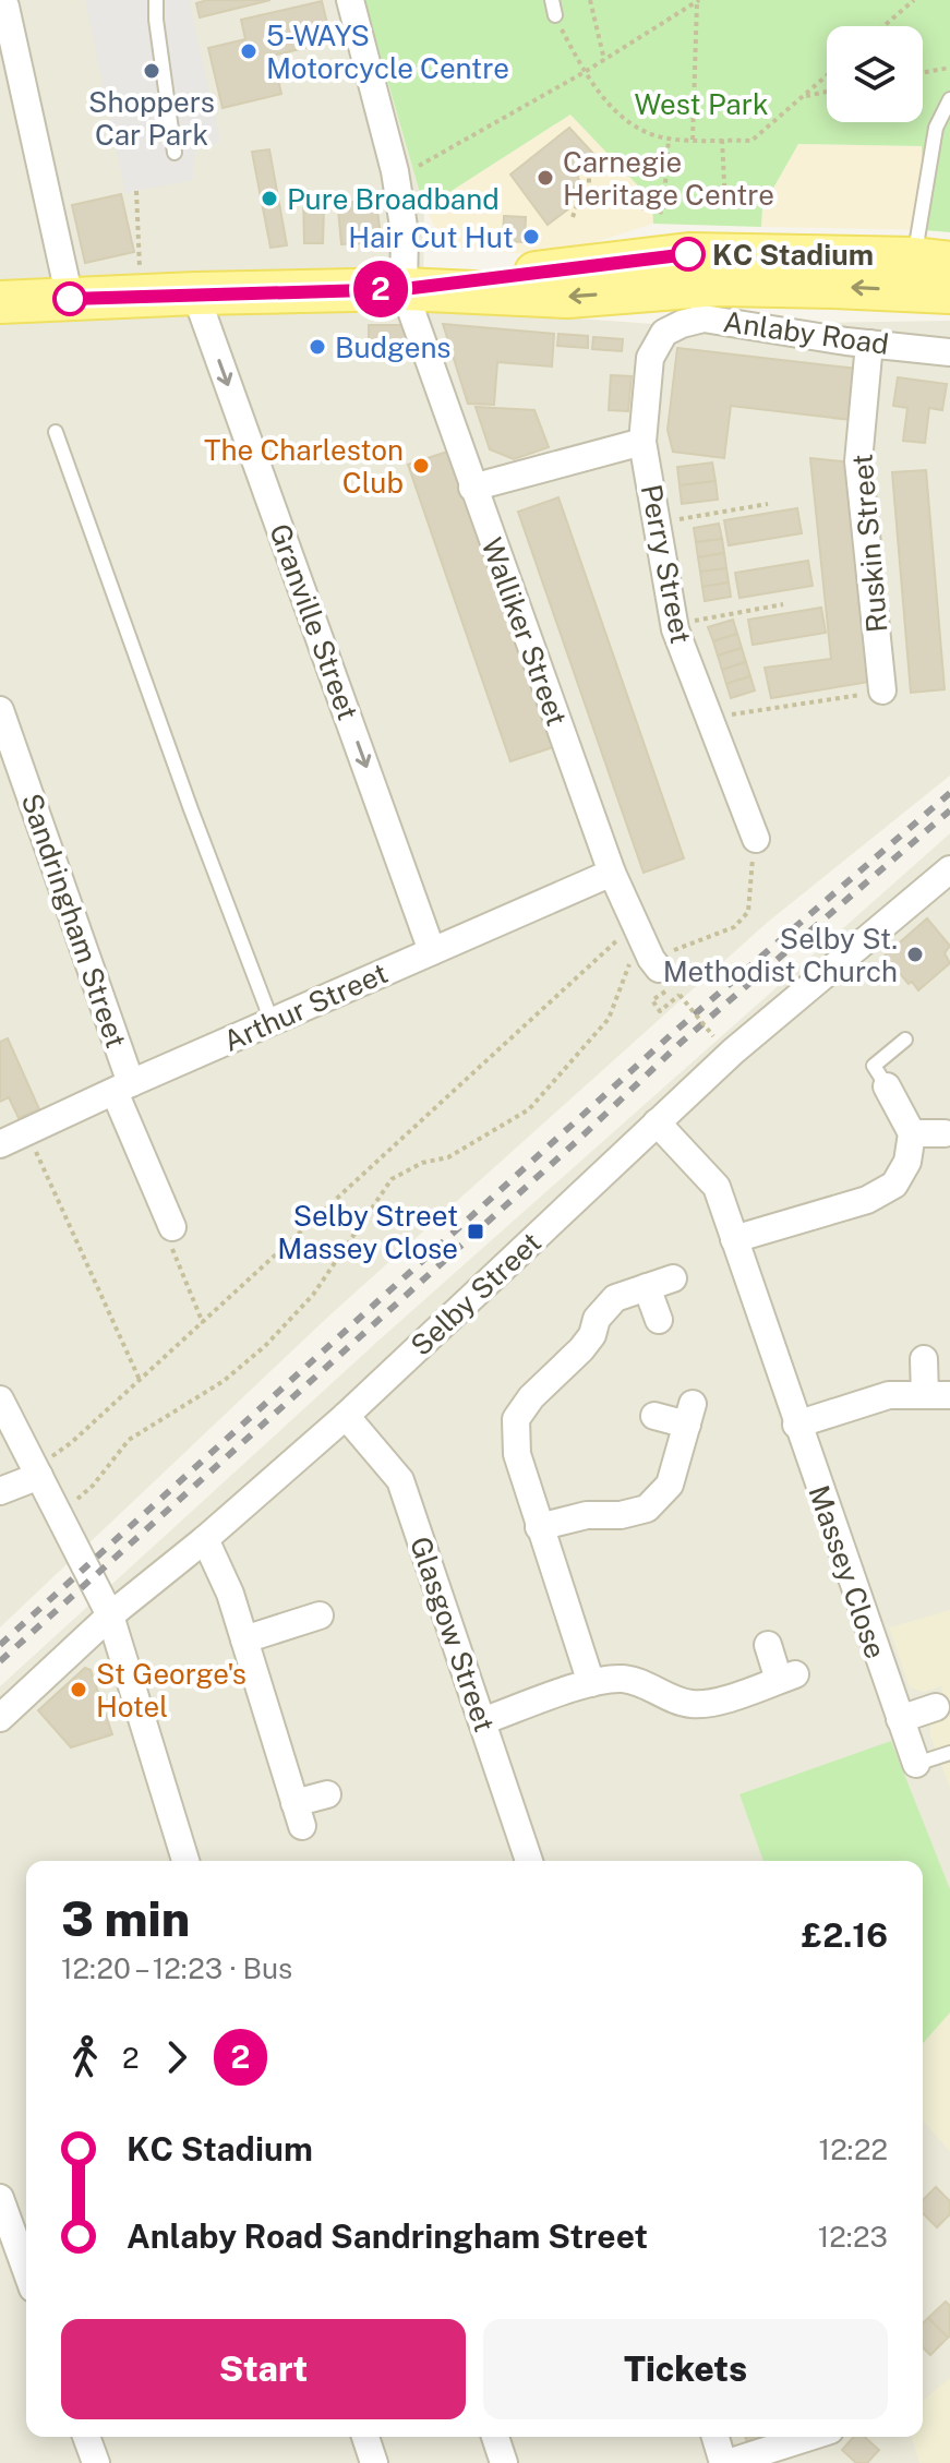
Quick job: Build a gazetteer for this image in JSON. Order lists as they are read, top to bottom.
{
  "streets": {
    "main road": ["Anlaby Road"],
    "street": [
      "Ruskin Street",
      "Perry Street",
      "Granville Street",
      "Walliker Street",
      "Sandringham Street",
      "Arthur Street",
      "Selby Street",
      "Massey Close",
      "Glasgow Street"
    ]
  },
  "crossings": [
    ["Anlaby Road", "Ruskin Street"],
    ["Anlaby Road", "Perry Street"],
    ["Anlaby Road", "Granville Street"],
    ["Anlaby Road", "Walliker Street"],
    ["Granville Street", "Arthur Street"],
    ["Walliker Street", "Arthur Street"],
    ["Sandringham Street", "Arthur Street"],
    ["Selby Street", "Massey Close"],
    ["Selby Street", "Glasgow Street"]
  ],
  "one_way": ["Granville Street"],
  "parks": ["West Park"],
  "places": {
    "other": [
      "5-WAYS Motorcycle Centre",
      "Shoppers Car Park",
      "Carnegie Heritage Centre",
      "Pure Broadband",
      "Hair Cut Hut",
      "KC Stadium",
      "Budgens",
      "The Charleston Club",
      "Selby St. Methodist Church",
      "St George's Hotel"
    ],
    "transit": ["Selby Street Massey Close"]
  },
  "lines": ["bus line 2"],
  "page": {
    "on_map": "2",
    "heading": ["3 min", "12:20 – 12:23 · Bus", "£2.16"],
    "legs": ["2", "2"],
    "list": [
      {
        "name": "KC Stadium",
        "value": "12:22"
      },
      {
        "name": "Anlaby Road Sandringham Street",
        "value": "12:23"
      }
    ],
    "buttons": ["Start", "Tickets"]
  }
}
